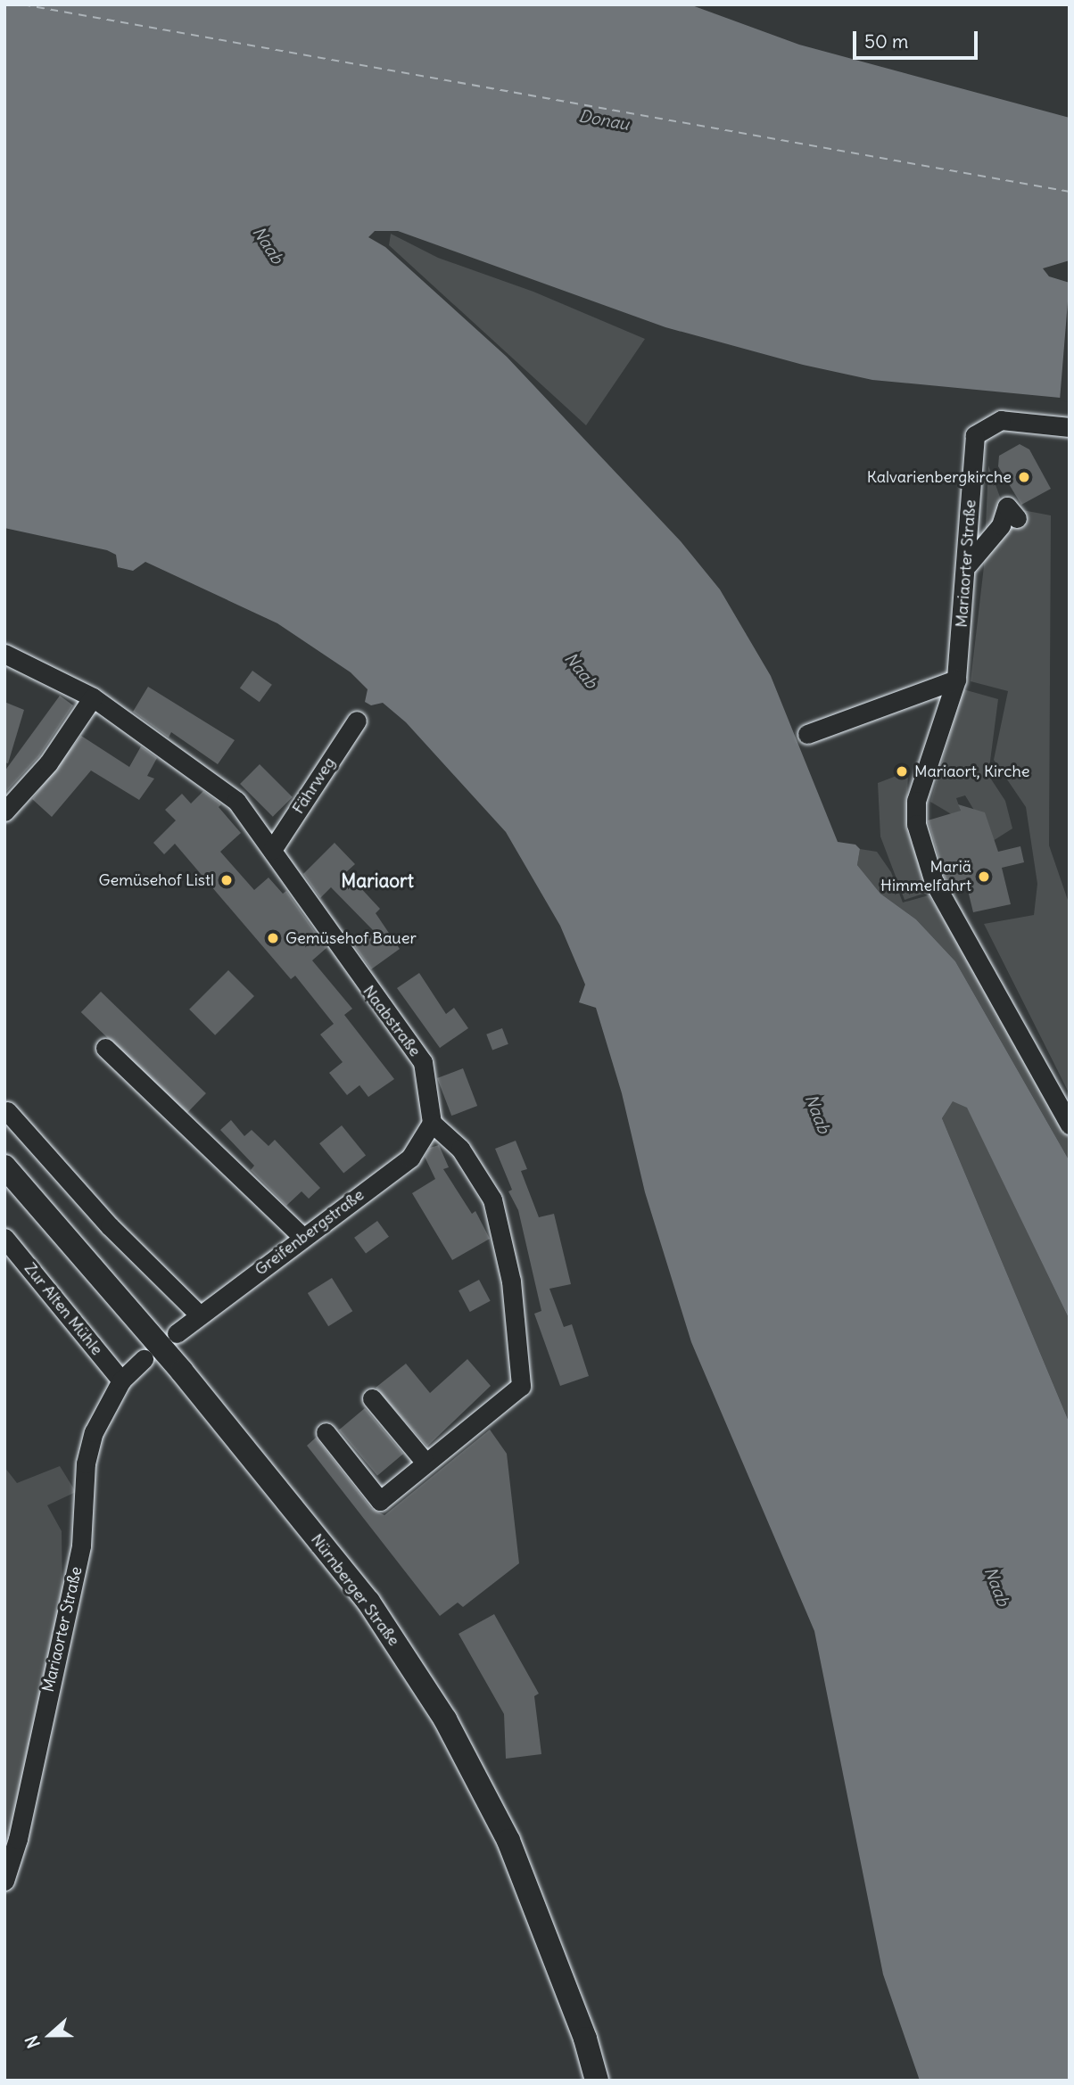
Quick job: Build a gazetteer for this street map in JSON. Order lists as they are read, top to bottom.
{
  "streets": {
    "main road": ["Nürnberger Straße"],
    "street": [
      "Mariaorter Straße",
      "Fährweg",
      "Naabstraße",
      "Greifenbergstraße",
      "Zur Alten Mühle"
    ]
  },
  "crossings": [
    ["Mariaorter Straße", "Zur Alten Mühle"],
    ["Fährweg", "Naabstraße"],
    ["Naabstraße", "Greifenbergstraße"]
  ],
  "districts": ["Mariaort"],
  "water": ["Donau", "Naab"],
  "places": [
    "Kalvarienbergkirche",
    "Mariaort, Kirche",
    "Mariä Himmelfahrt",
    "Gemüsehof Listl",
    "Gemüsehof Bauer"
  ],
  "scale_bar": "50 m",
  "north": "left"
}
